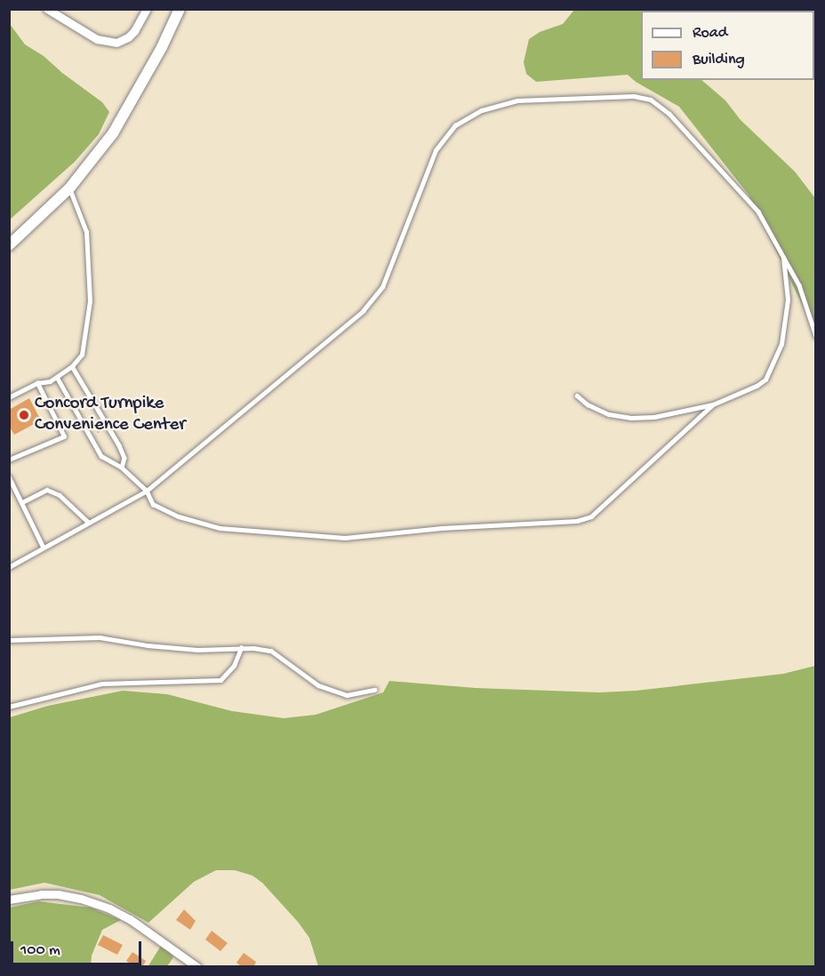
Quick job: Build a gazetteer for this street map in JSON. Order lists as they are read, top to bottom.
{
  "places": ["Concord Turnpike Convenience Center"],
  "legend": ["Road", "Building"],
  "scale_bar": "100 m"
}
